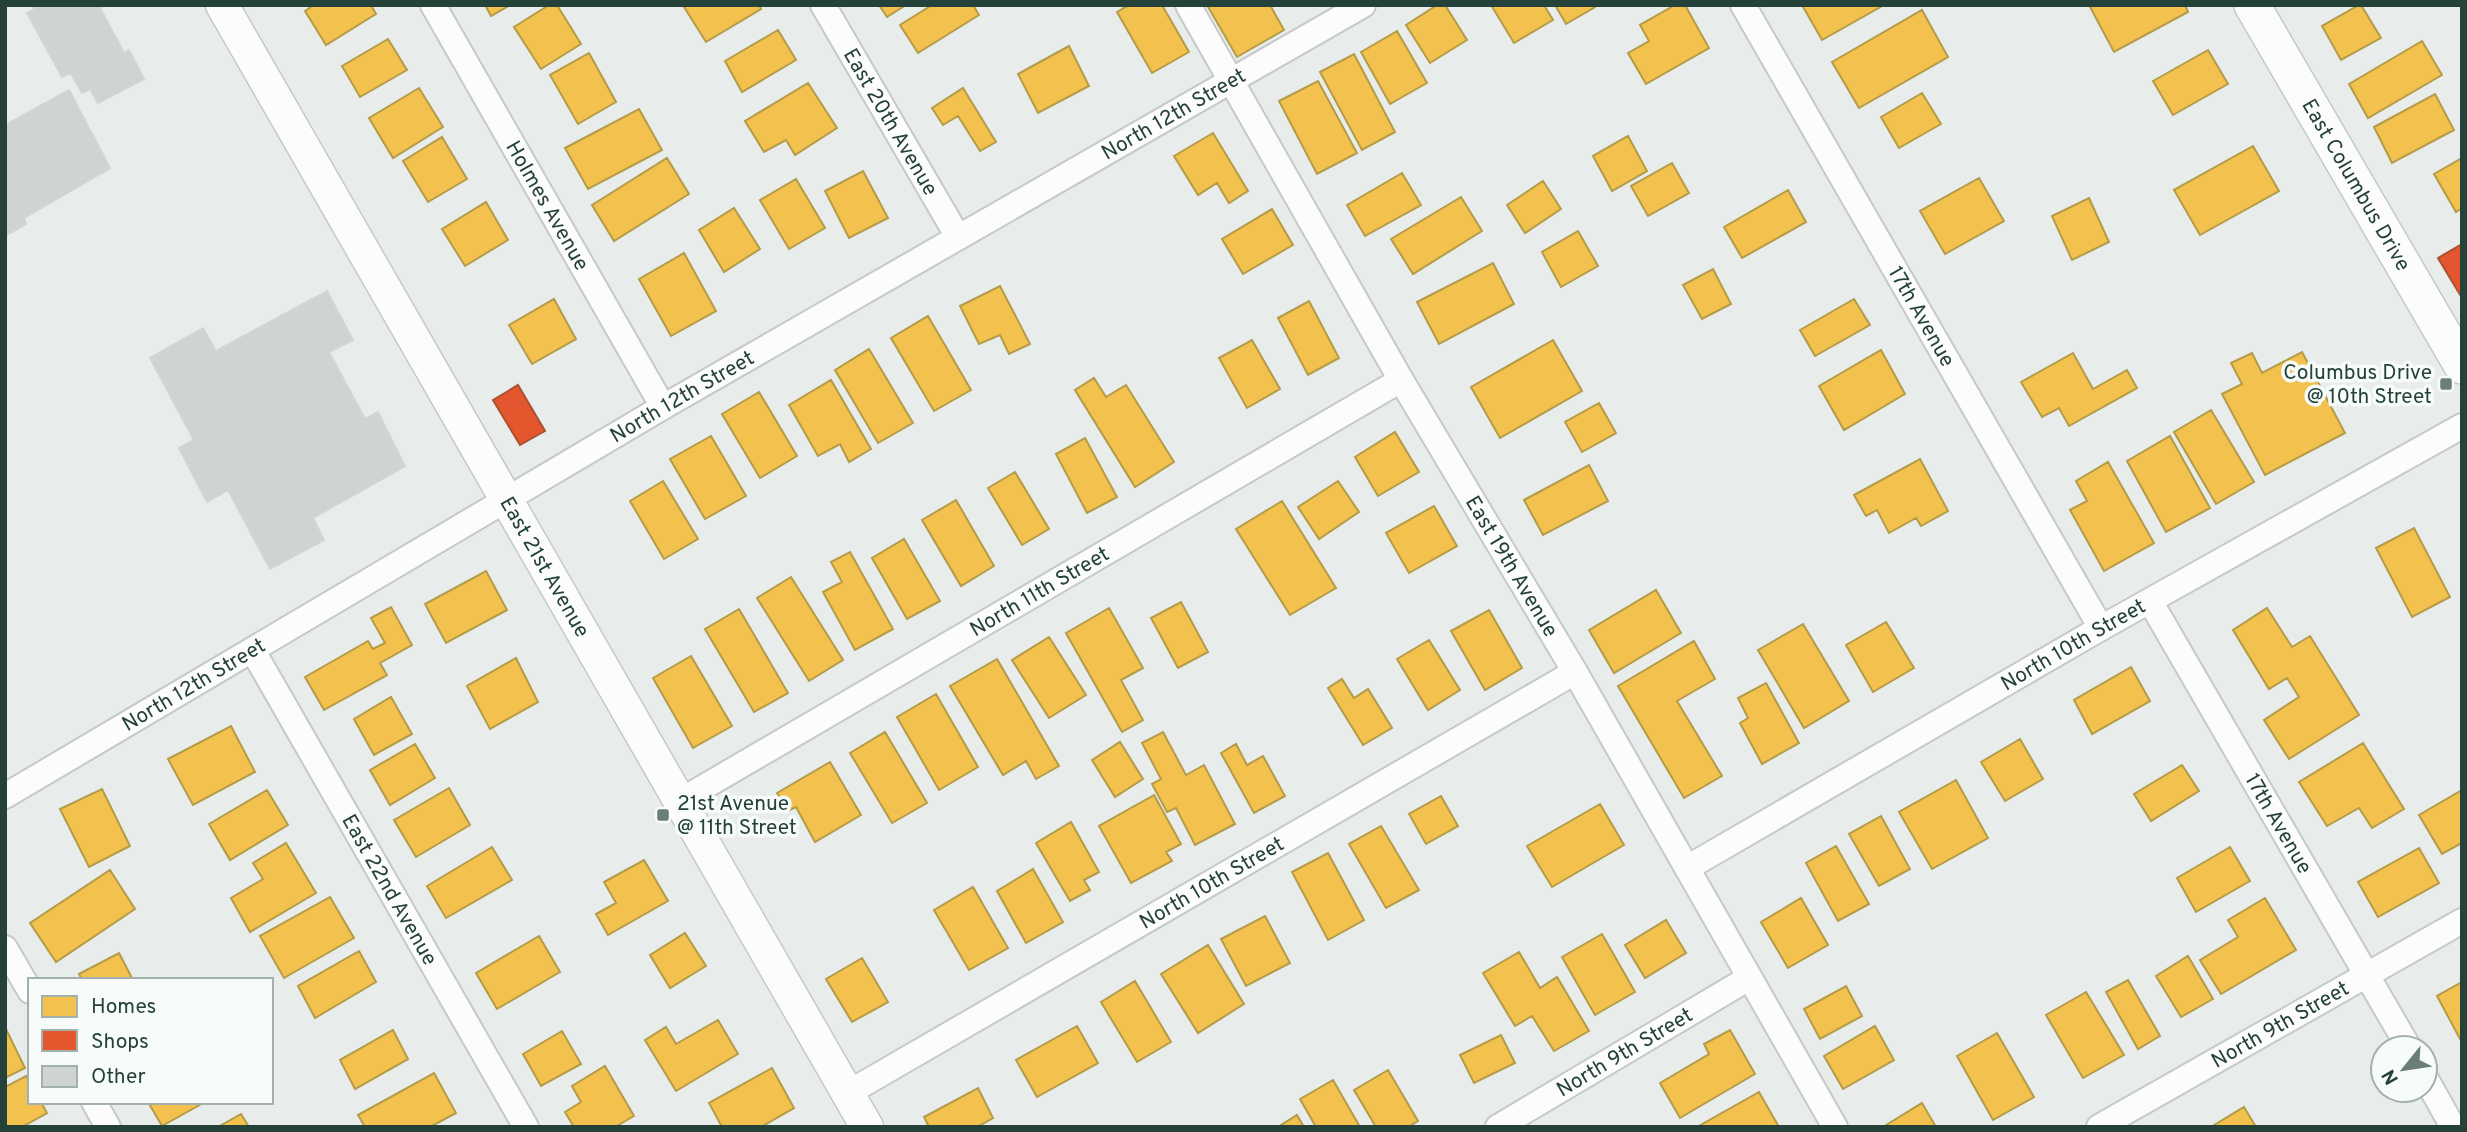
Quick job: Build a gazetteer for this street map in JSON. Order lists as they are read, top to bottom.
{
  "streets": {
    "main road": ["East Columbus Drive"],
    "street": [
      "North 12th Street",
      "East 20th Avenue",
      "Holmes Avenue",
      "17th Avenue",
      "East 21st Avenue",
      "East 19th Avenue",
      "North 11th Street",
      "North 10th Street",
      "East 22nd Avenue",
      "North 9th Street"
    ]
  },
  "crossings": [
    ["North 12th Street", "East 20th Avenue"],
    ["North 12th Street", "Holmes Avenue"],
    ["North 12th Street", "East 21st Avenue"],
    ["North 12th Street", "East 19th Avenue"],
    ["North 12th Street", "East 22nd Avenue"],
    ["17th Avenue", "North 10th Street"],
    ["17th Avenue", "North 9th Street"],
    ["East 21st Avenue", "North 11th Street"],
    ["East 21st Avenue", "North 10th Street"],
    ["East 19th Avenue", "North 11th Street"],
    ["East 19th Avenue", "North 10th Street"],
    ["East 19th Avenue", "North 9th Street"]
  ],
  "places": {
    "transit": ["Columbus Drive @ 10th Street", "21st Avenue @ 11th Street"]
  },
  "legend": ["Homes", "Shops", "Other"],
  "north": "bottom left"
}
